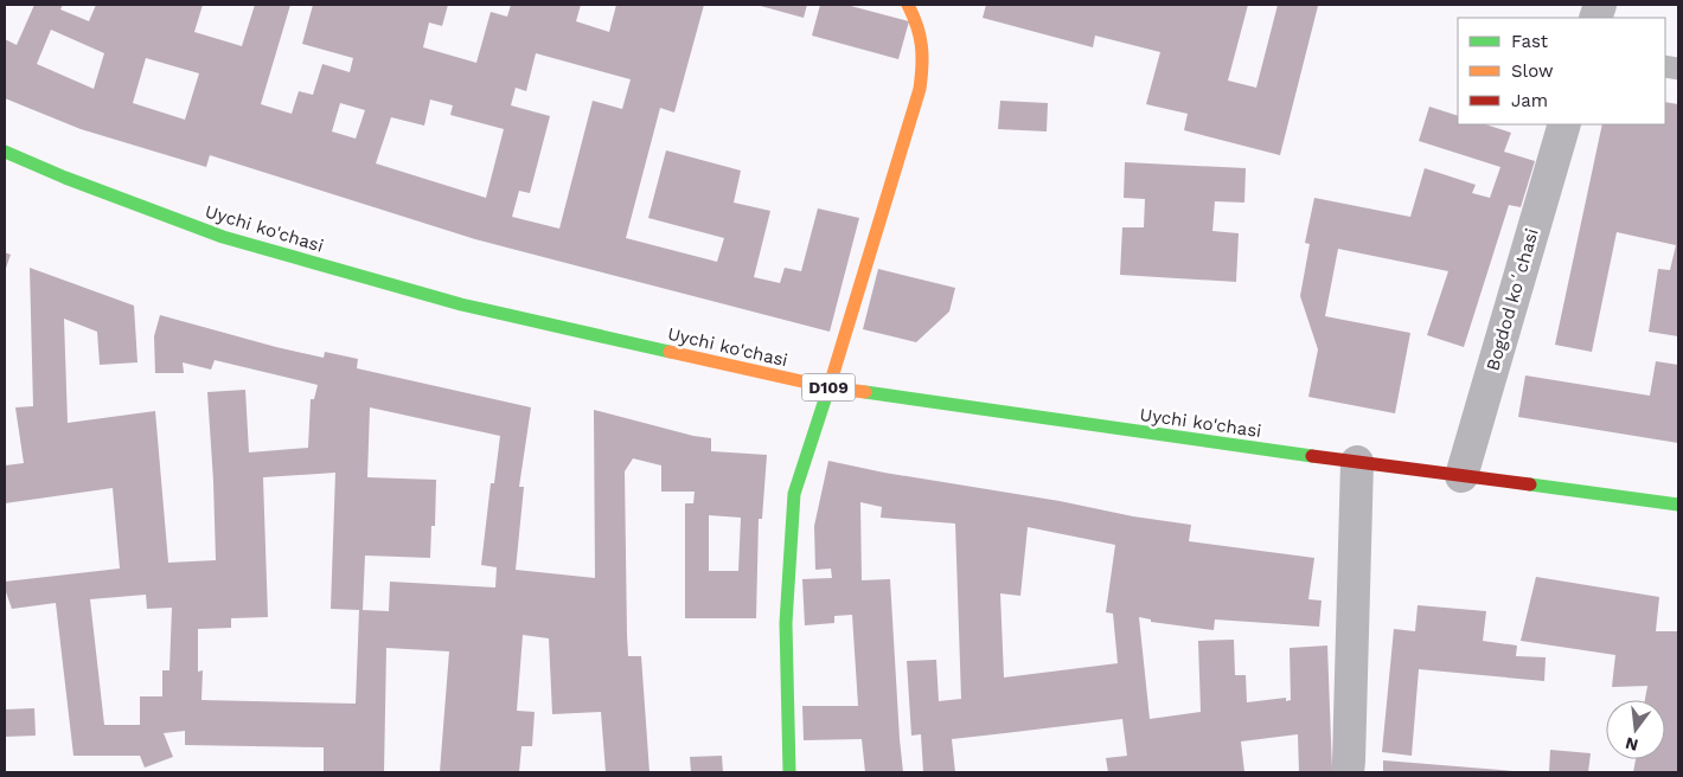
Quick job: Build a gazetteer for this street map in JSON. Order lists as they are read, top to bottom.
{
  "streets": {
    "main road": ["Uychi ko'chasi", "D109"],
    "street": ["Bogdod koʻchasi"]
  },
  "crossings": [
    ["Uychi ko'chasi", "Bogdod koʻchasi"]
  ],
  "legend": ["Fast", "Slow", "Jam"],
  "north": "bottom"
}
